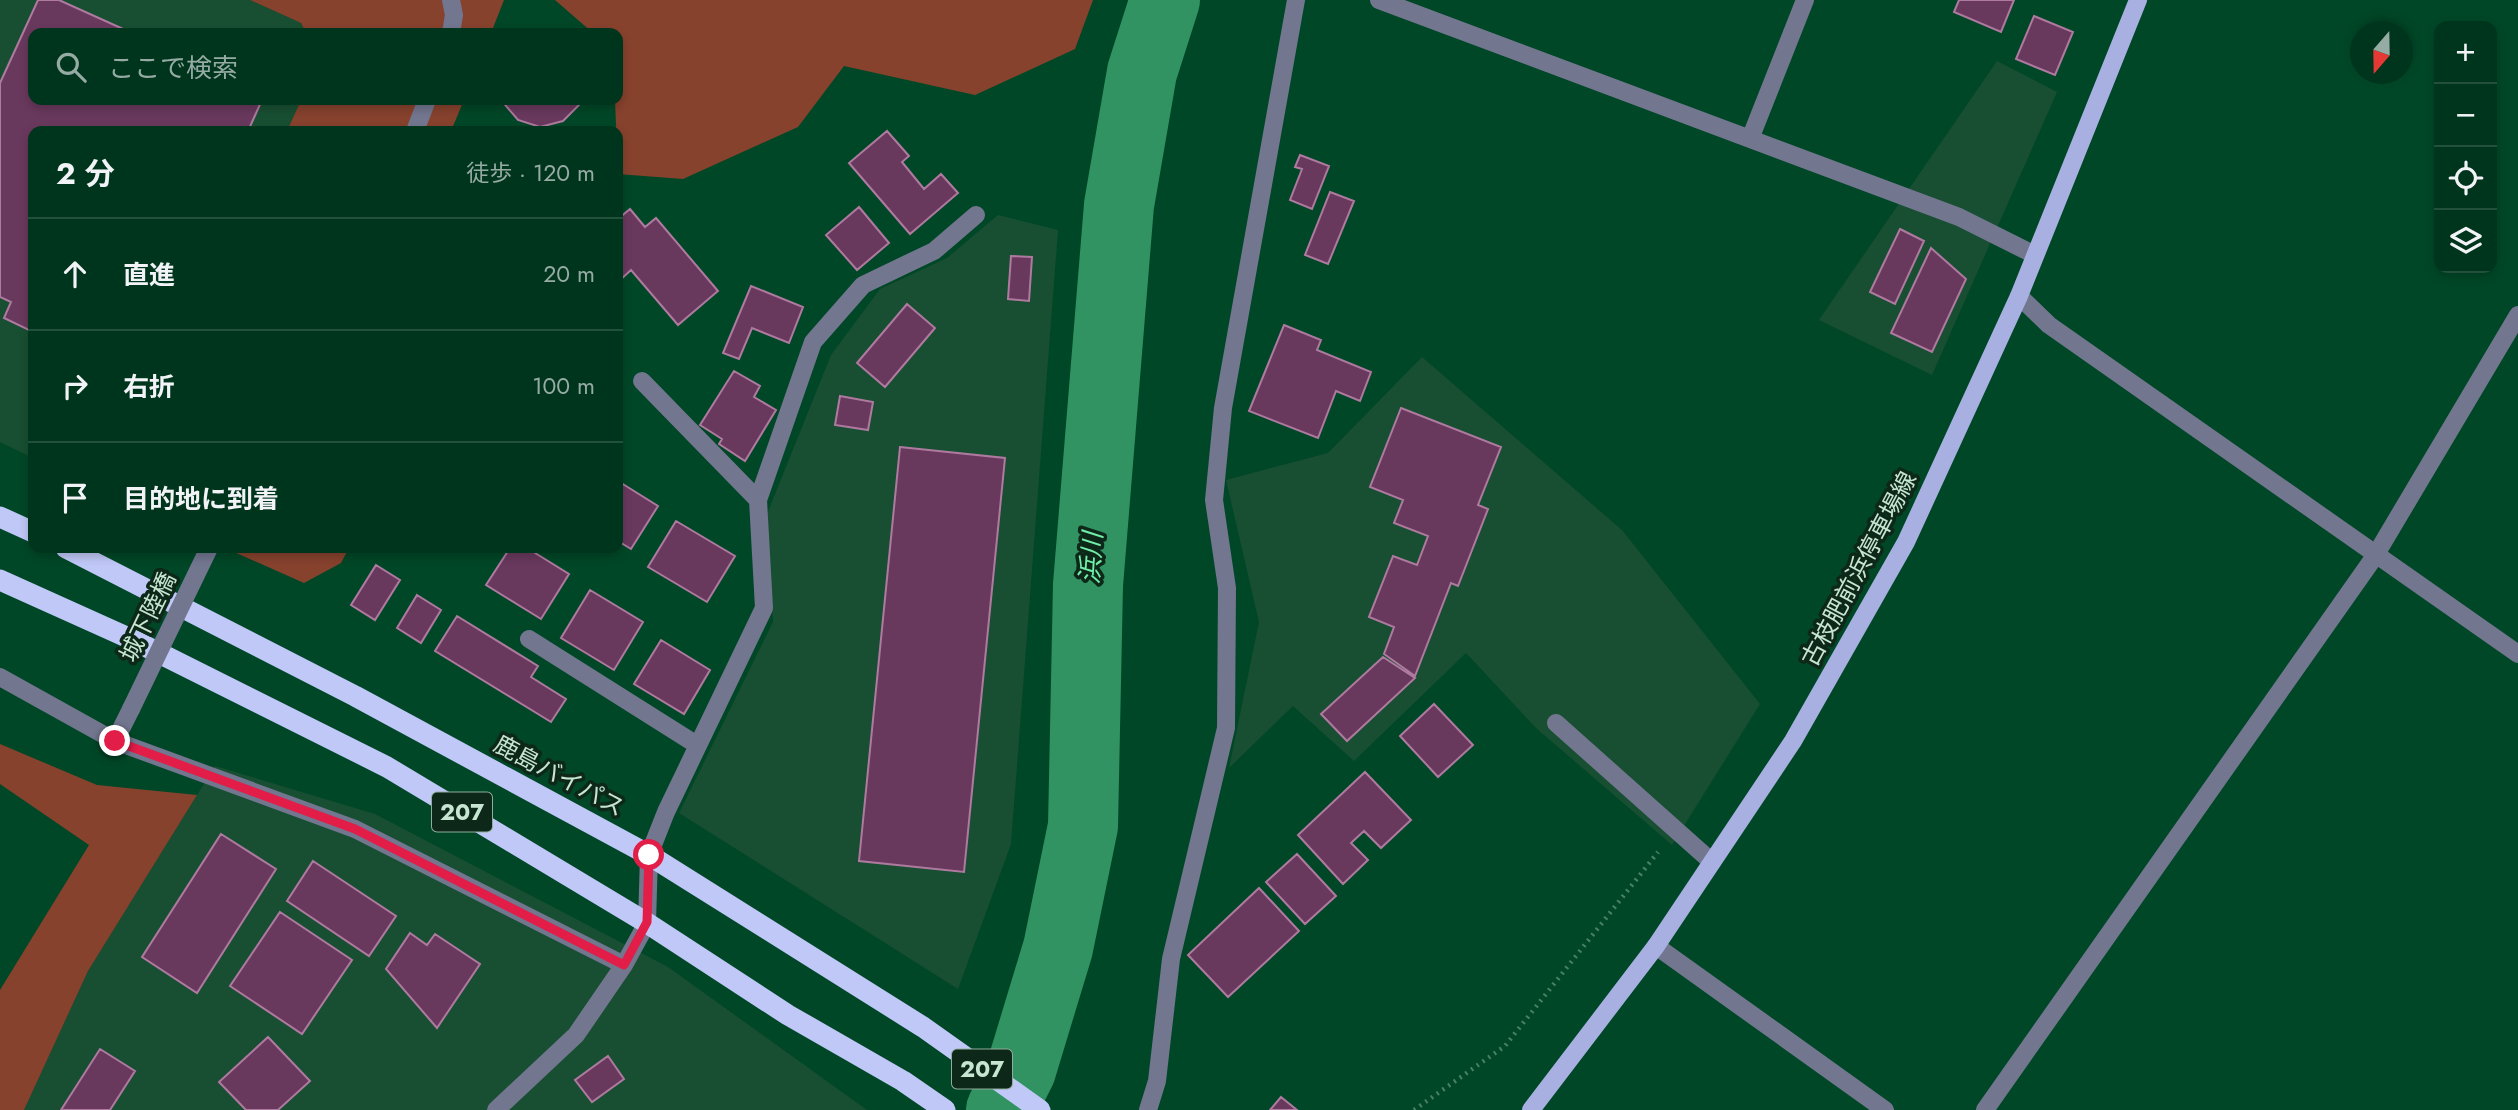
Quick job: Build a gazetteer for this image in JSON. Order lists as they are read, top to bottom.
{
  "streets": {
    "highway": ["鹿島バイパス", "207"],
    "main road": ["古枝肥前浜停車場線"],
    "street": ["城下陸橋"]
  },
  "water": ["浜川"],
  "north": "bottom",
  "page": {
    "map_buttons": ["+", "−"],
    "search": "ここで検索",
    "heading": ["2 分", "徒歩 · 120 m"],
    "list": [
      ["直進", "20 m"],
      ["右折", "100 m"],
      "目的地に到着"
    ]
  }
}
